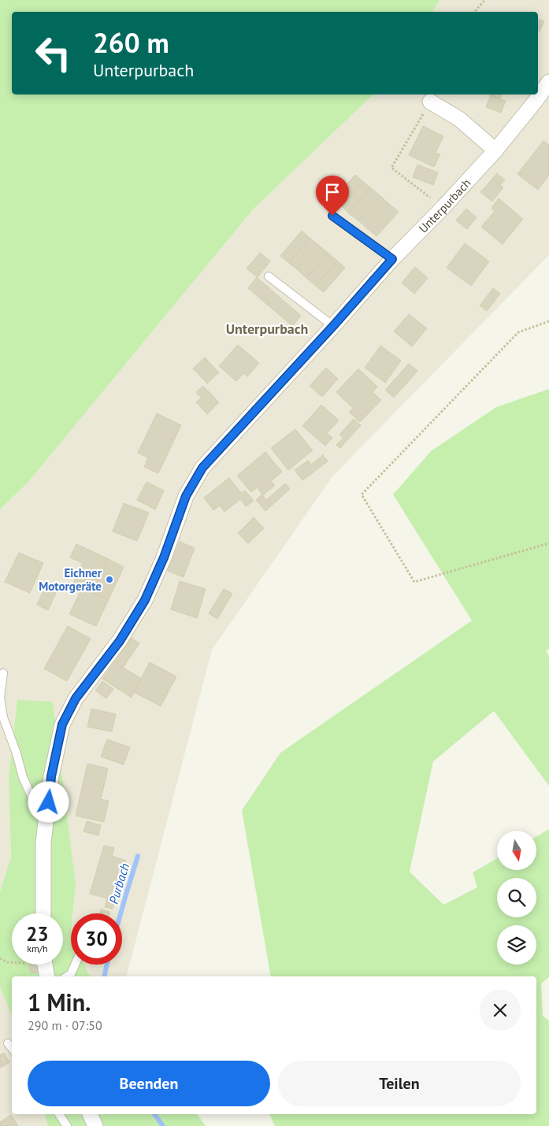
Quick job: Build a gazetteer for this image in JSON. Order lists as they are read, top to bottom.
{
  "streets": {
    "street": ["Unterpurbach"]
  },
  "districts": ["Unterpurbach"],
  "water": ["Purbach"],
  "places": ["Eichner Motorgeräte"],
  "north": "bottom",
  "page": {
    "turn": ["260 m", "Unterpurbach"],
    "speed": "23 km/h",
    "limit": "30",
    "heading": ["1 Min.", "290 m · 07:50"],
    "buttons": ["Beenden", "Teilen"]
  }
}
